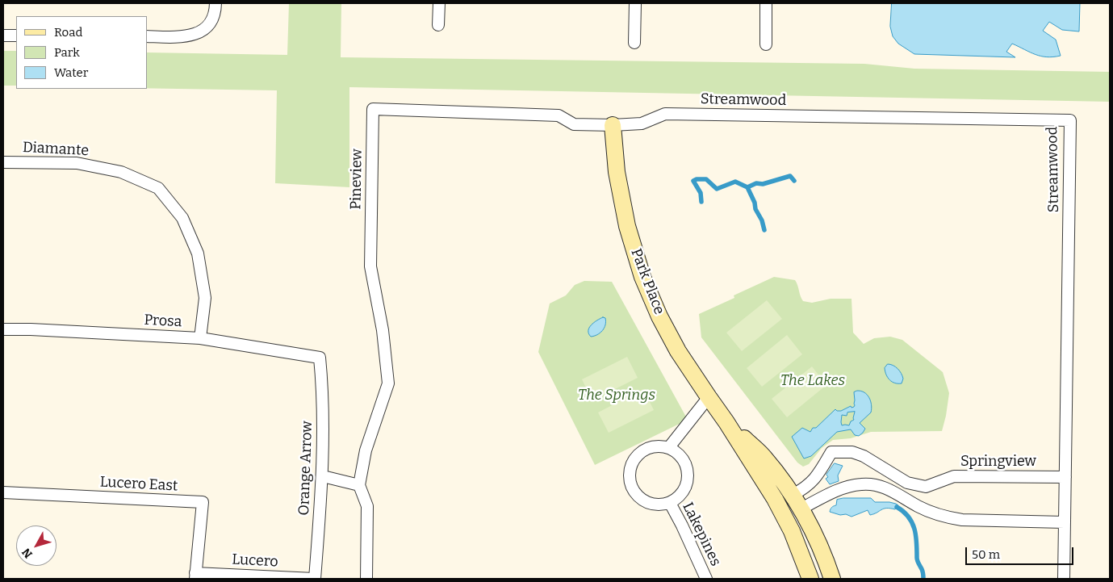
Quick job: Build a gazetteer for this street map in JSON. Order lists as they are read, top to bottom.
{
  "streets": {
    "street": [
      "Streamwood",
      "Diamante",
      "Pineview",
      "Park Place",
      "Prosa",
      "Springview",
      "Orange Arrow",
      "Lucero East",
      "Lakepines",
      "Lucero"
    ]
  },
  "crossings": [
    ["Streamwood", "Pineview"],
    ["Streamwood", "Park Place"],
    ["Streamwood", "Springview"],
    ["Diamante", "Prosa"],
    ["Pineview", "Park Place"],
    ["Park Place", "Springview"],
    ["Prosa", "Orange Arrow"],
    ["Orange Arrow", "Lucero"],
    ["Lucero East", "Lucero"]
  ],
  "parks": ["The Lakes", "The Springs"],
  "legend": ["Road", "Park", "Water"],
  "scale_bar": "50 m",
  "north": "bottom left"
}
